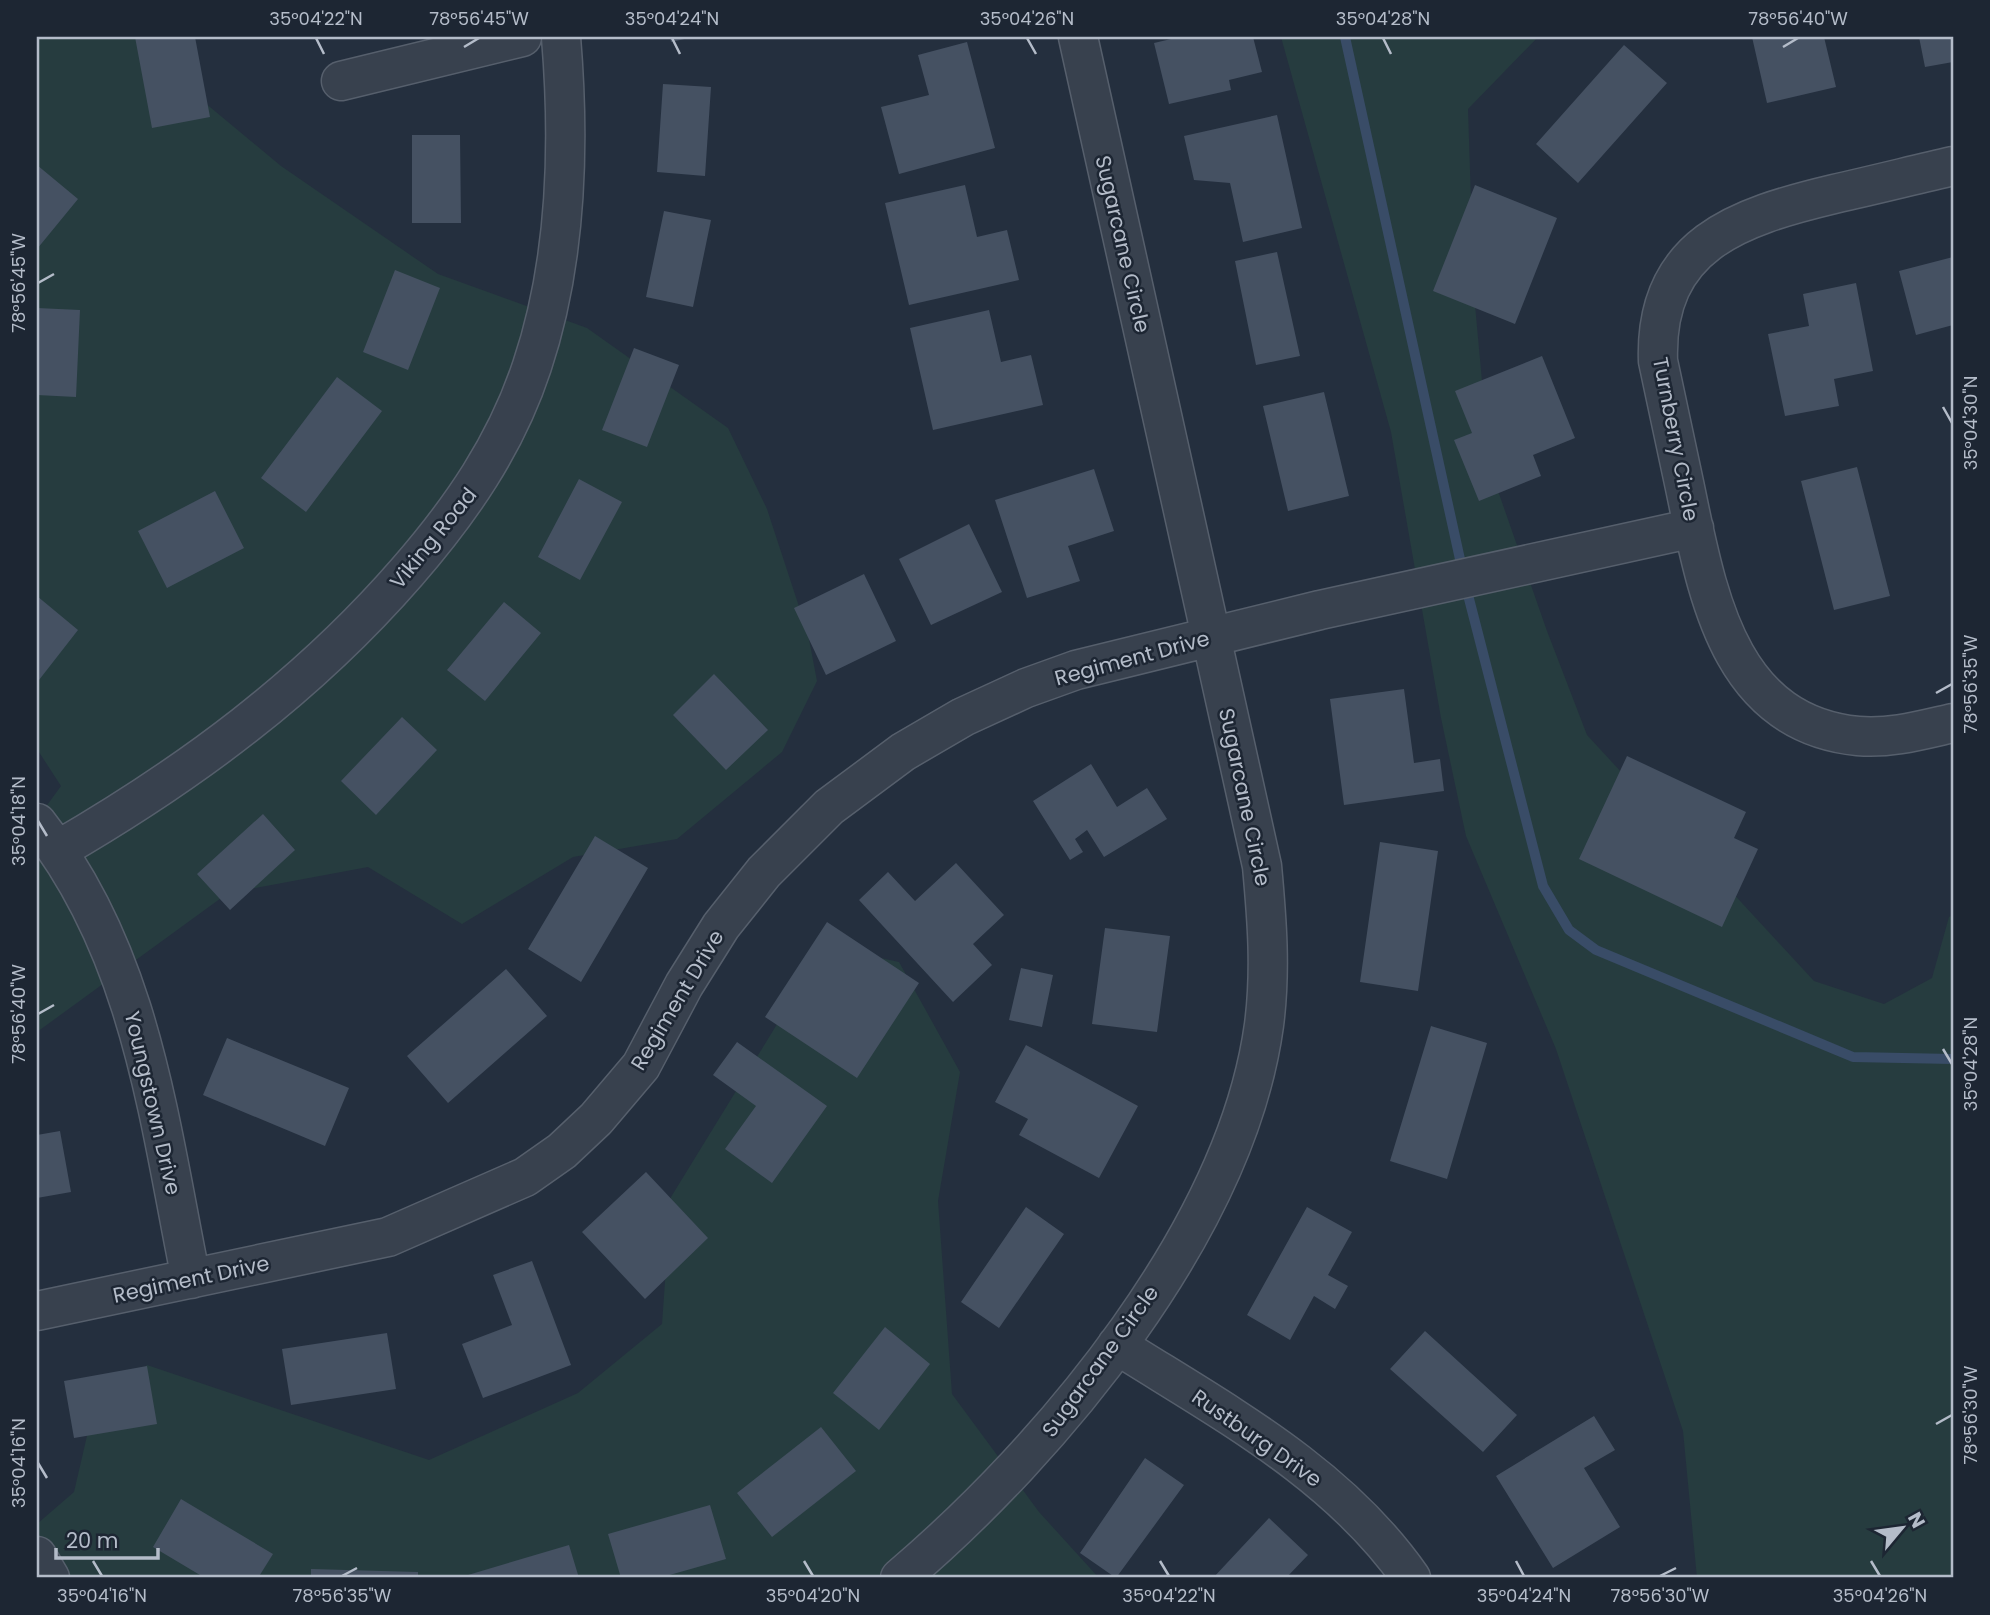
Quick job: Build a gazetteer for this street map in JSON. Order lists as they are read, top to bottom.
{
  "streets": {
    "street": [
      "Sugarcane Circle",
      "Turnberry Circle",
      "Viking Road",
      "Regiment Drive",
      "Youngstown Drive",
      "Rustburg Drive"
    ]
  },
  "crossings": [
    ["Sugarcane Circle", "Regiment Drive"],
    ["Sugarcane Circle", "Rustburg Drive"],
    ["Turnberry Circle", "Regiment Drive"],
    ["Viking Road", "Youngstown Drive"],
    ["Regiment Drive", "Youngstown Drive"]
  ],
  "scale_bar": "20 m",
  "north": "top right",
  "coordinates": [
    "35°04'22\"N",
    "78°56'45\"W",
    "35°04'24\"N",
    "35°04'26\"N",
    "35°04'28\"N",
    "78°56'40\"W",
    "35°04'30\"N",
    "78°56'35\"W",
    "35°04'18\"N",
    "78°56'30\"W",
    "35°04'16\"N",
    "35°04'20\"N"
  ]
}
